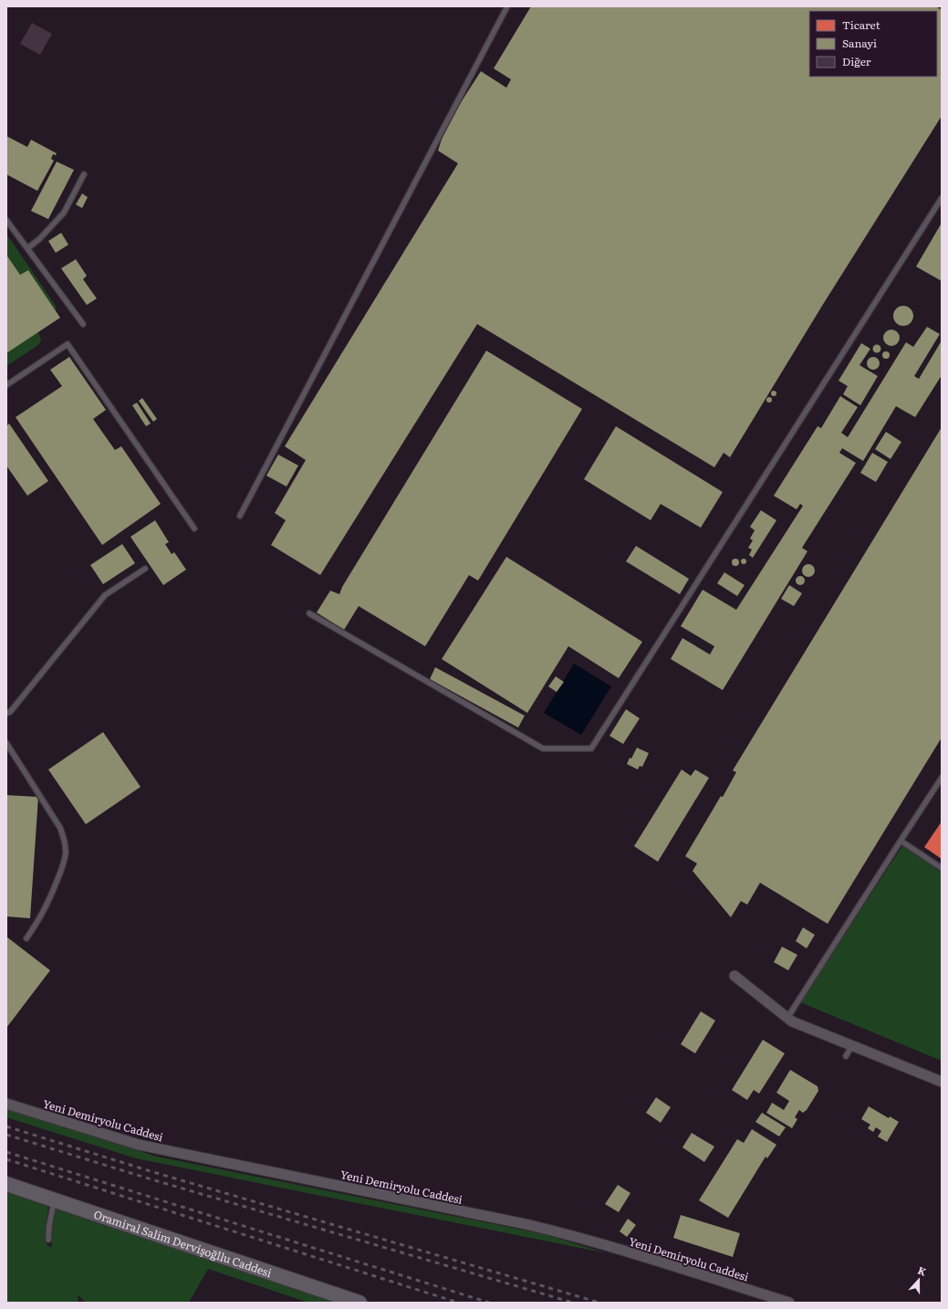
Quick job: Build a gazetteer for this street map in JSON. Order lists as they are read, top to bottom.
{
  "streets": {
    "street": ["Yeni Demiryolu Caddesi", "Oramiral Salim Dervişoğllu Caddesi"]
  },
  "legend": ["Ticaret", "Sanayi", "Diğer"],
  "north": "top"
}
